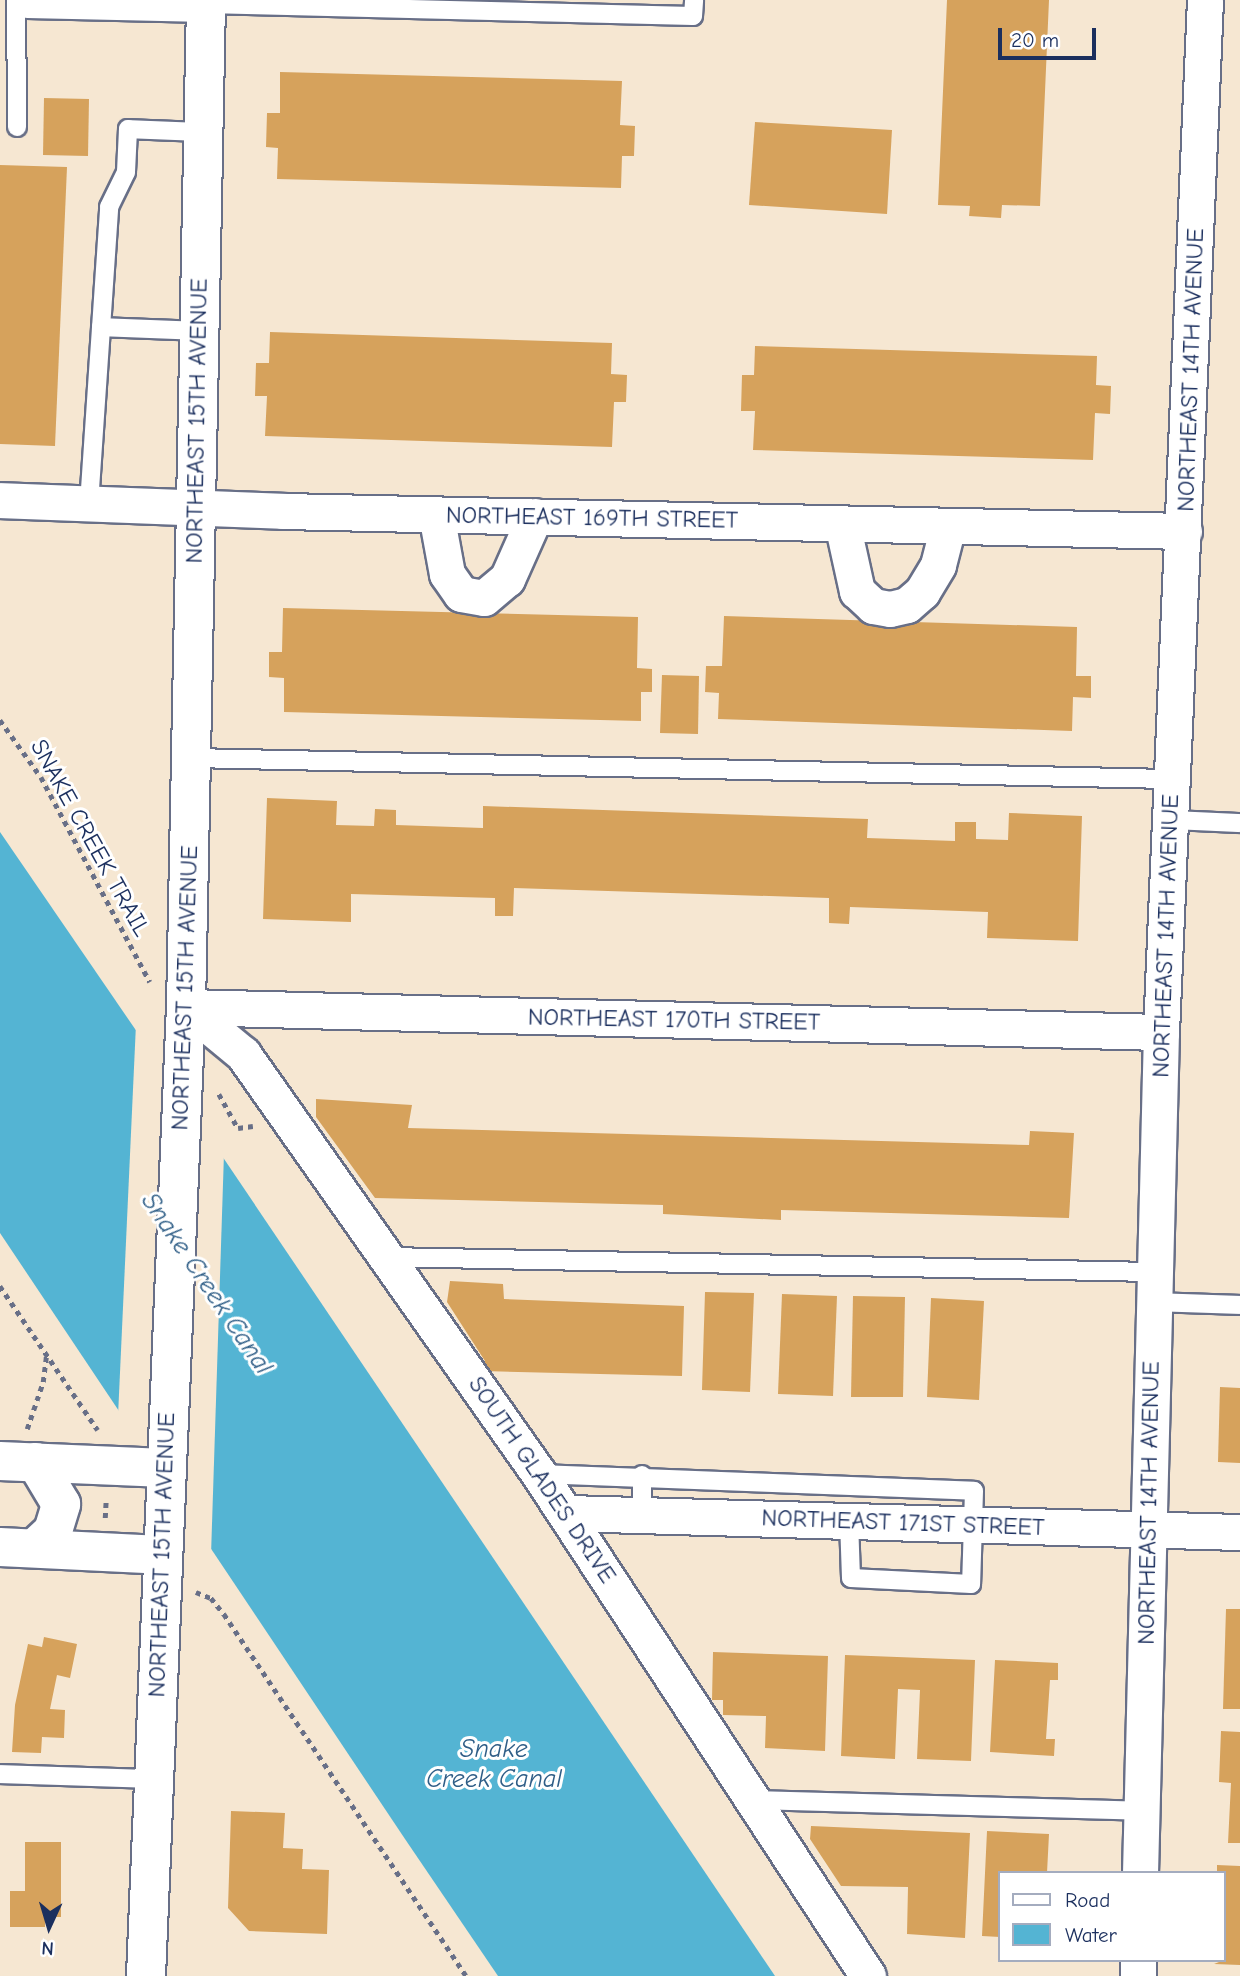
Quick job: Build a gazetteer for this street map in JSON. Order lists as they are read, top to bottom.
{
  "streets": {
    "street": [
      "NORTHEAST 14TH AVENUE",
      "NORTHEAST 15TH AVENUE",
      "NORTHEAST 169TH STREET",
      "NORTHEAST 170TH STREET",
      "SOUTH GLADES DRIVE",
      "NORTHEAST 171ST STREET"
    ],
    "path": ["SNAKE CREEK TRAIL"]
  },
  "crossings": [
    ["NORTHEAST 14TH AVENUE", "NORTHEAST 169TH STREET"],
    ["NORTHEAST 14TH AVENUE", "NORTHEAST 170TH STREET"],
    ["NORTHEAST 14TH AVENUE", "NORTHEAST 171ST STREET"],
    ["NORTHEAST 15TH AVENUE", "NORTHEAST 169TH STREET"],
    ["NORTHEAST 15TH AVENUE", "NORTHEAST 170TH STREET"],
    ["NORTHEAST 15TH AVENUE", "SOUTH GLADES DRIVE"],
    ["NORTHEAST 170TH STREET", "SOUTH GLADES DRIVE"],
    ["SOUTH GLADES DRIVE", "NORTHEAST 171ST STREET"]
  ],
  "water": ["Snake Creek Canal"],
  "legend": ["Road", "Water"],
  "scale_bar": "20 m",
  "north": "bottom"
}
